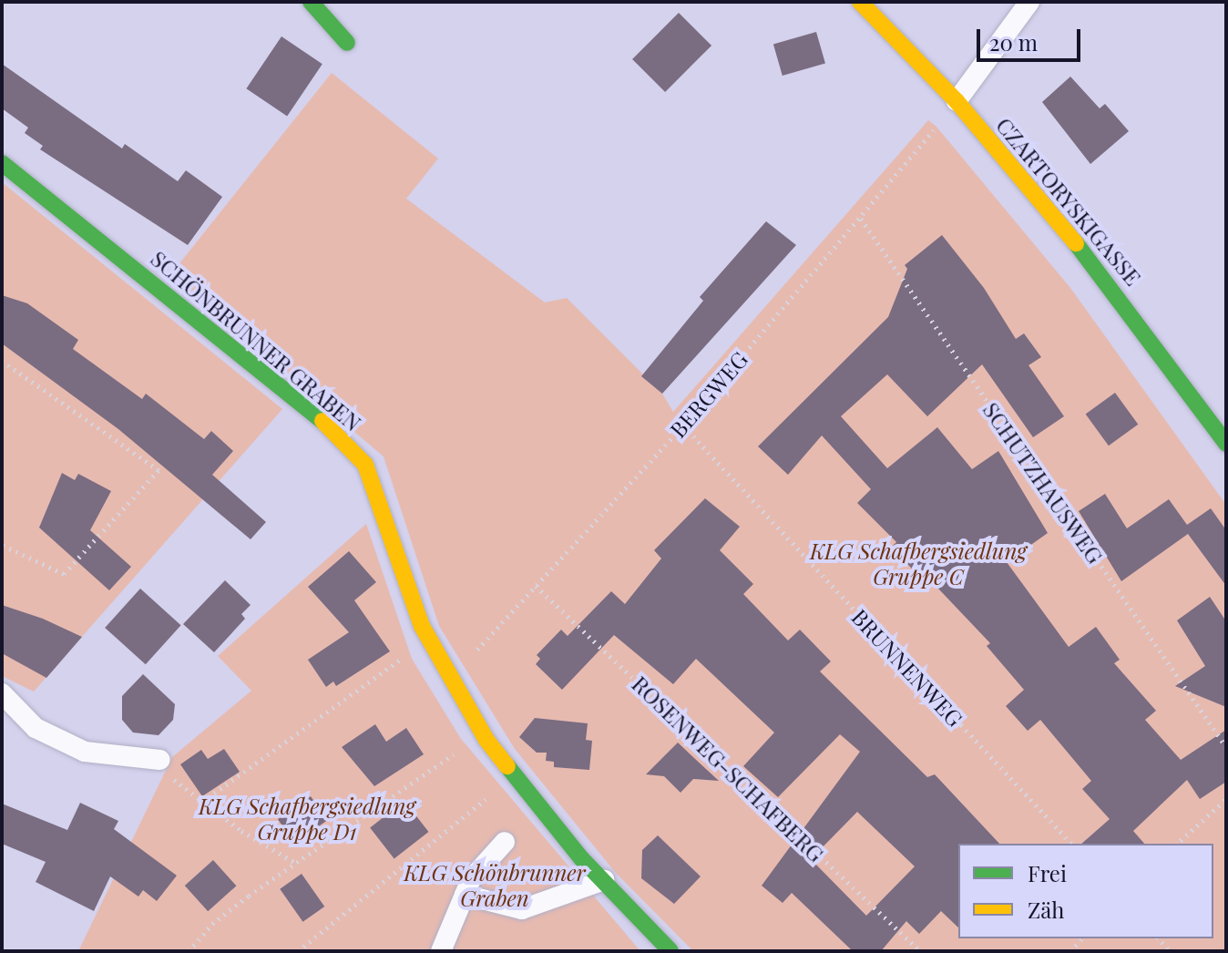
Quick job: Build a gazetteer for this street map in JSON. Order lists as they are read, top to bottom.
{
  "streets": {
    "street": ["CZARTORYSKIGASSE", "SCHÖNBRUNNER GRABEN"],
    "path": [
      "BERGWEG",
      "SCHUTZHAUSWEG",
      "BRUNNENWEG",
      "ROSENWEG-SCHAFBERG"
    ]
  },
  "crossings": [
    ["CZARTORYSKIGASSE", "BERGWEG"],
    ["SCHÖNBRUNNER GRABEN", "BERGWEG"],
    ["BERGWEG", "SCHUTZHAUSWEG"],
    ["BERGWEG", "BRUNNENWEG"],
    ["BERGWEG", "ROSENWEG-SCHAFBERG"]
  ],
  "parks": ["KLG Schafbergsiedlung Gruppe C", "KLG Schafbergsiedlung Gruppe D1", "KLG Schönbrunner Graben"],
  "legend": ["Frei", "Zäh"],
  "scale_bar": "20 m"
}
